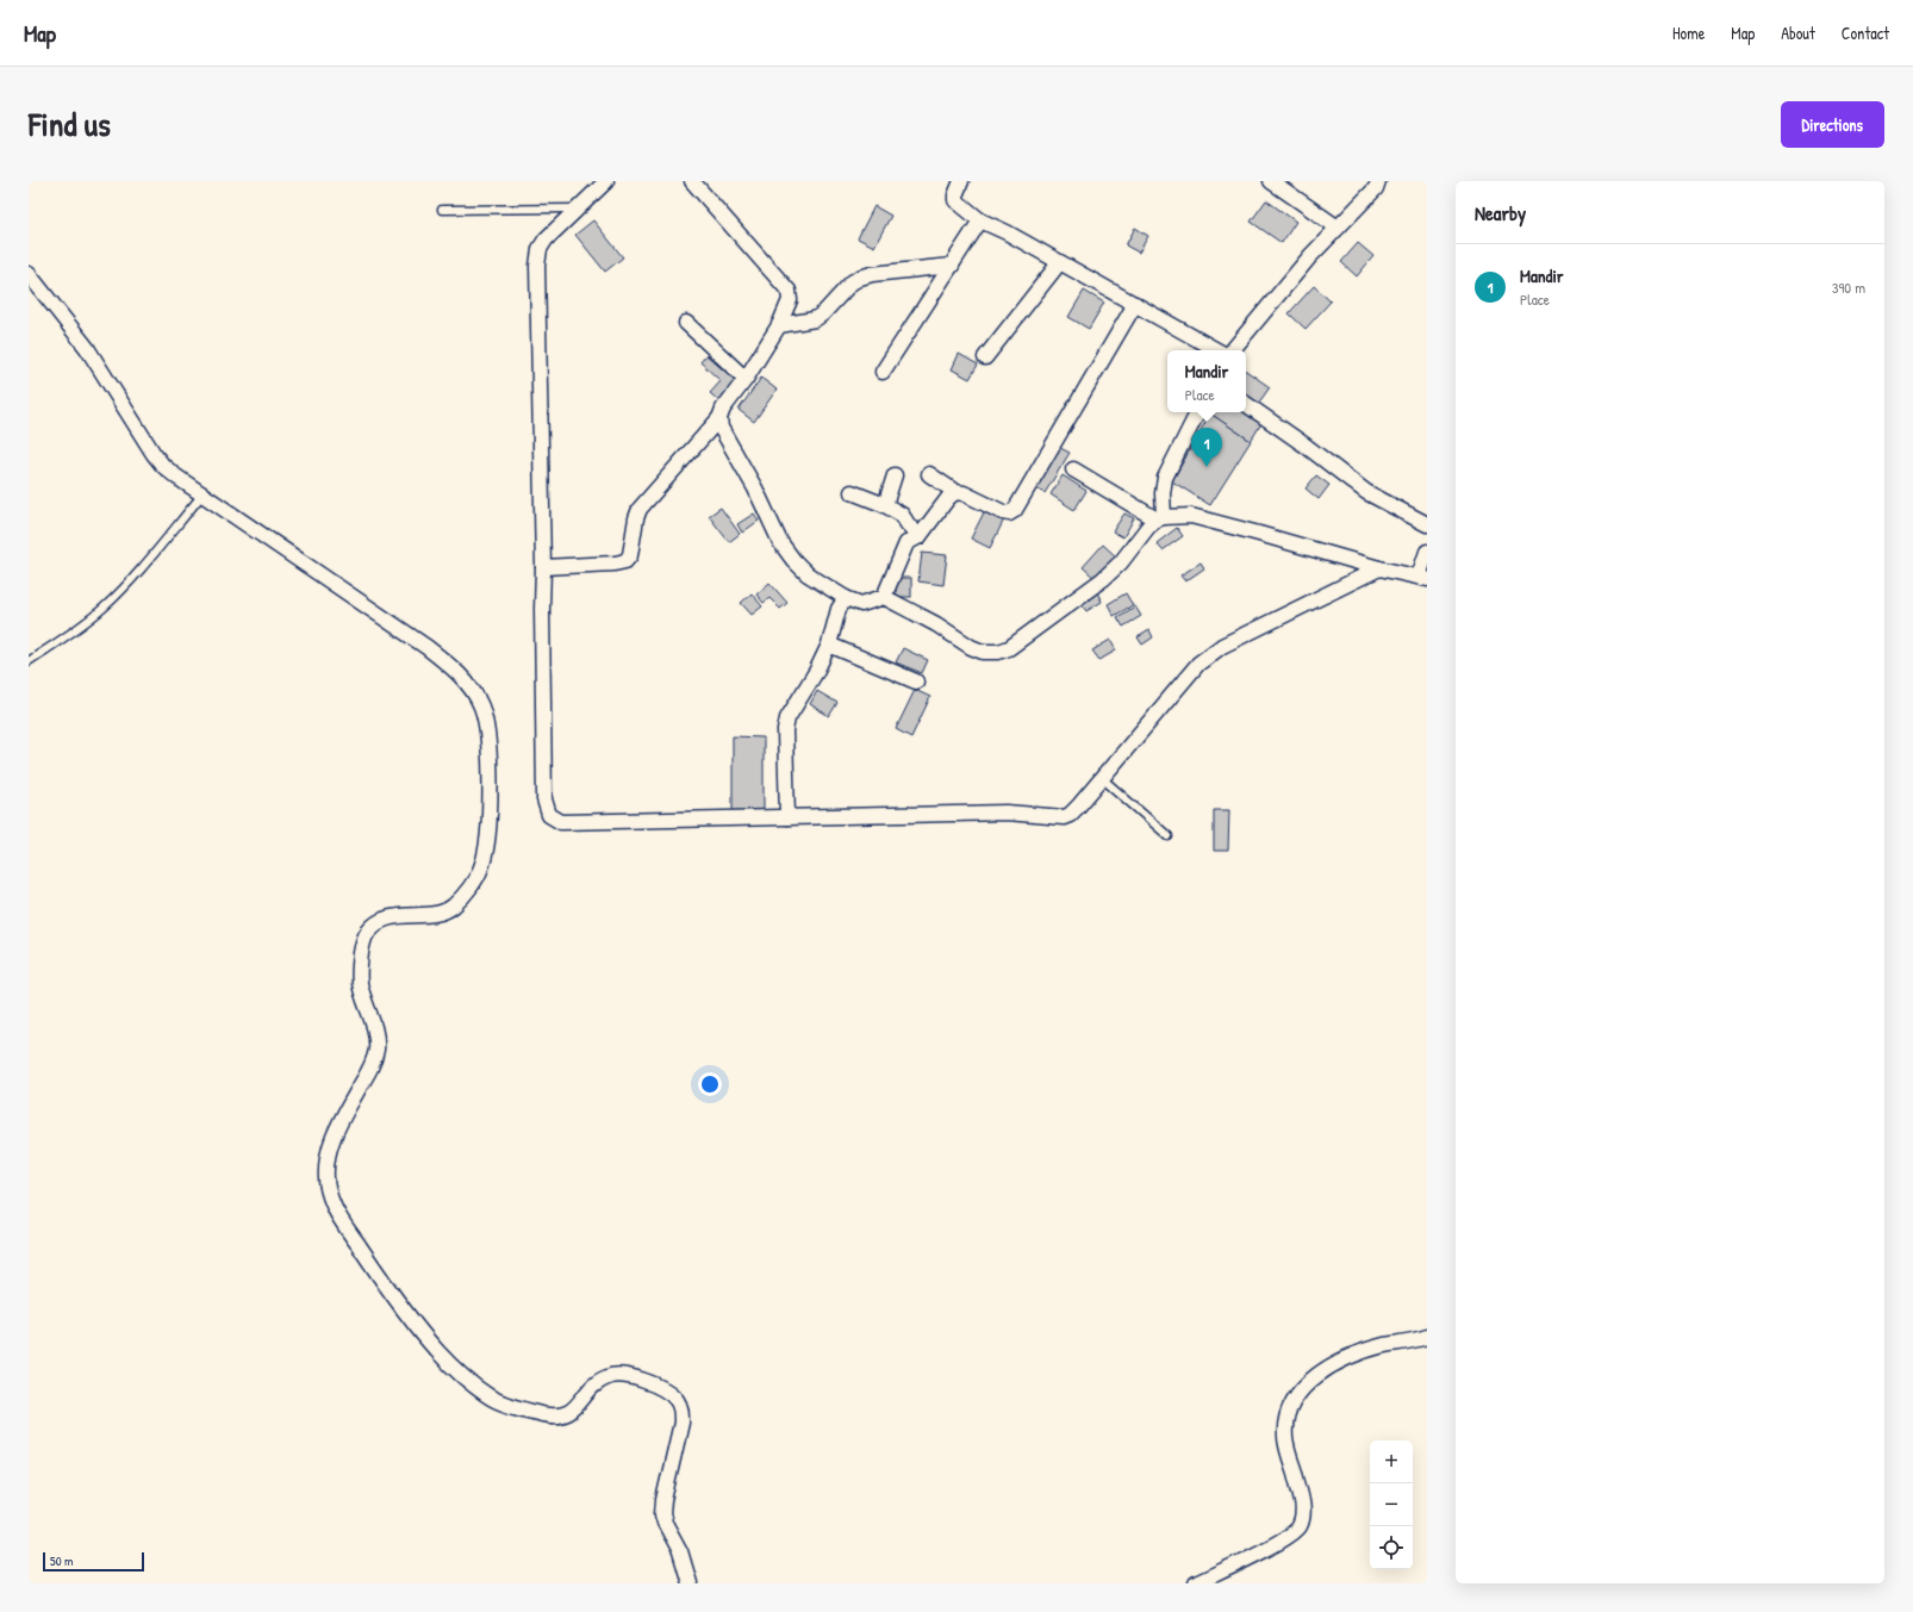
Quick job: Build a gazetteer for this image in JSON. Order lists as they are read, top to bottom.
{
  "scale_bar": "50 m",
  "page": {
    "header": "Map",
    "nav": [
      "Home",
      "Map",
      "About",
      "Contact"
    ],
    "title": "Find us",
    "buttons": "Directions",
    "heading": "Nearby",
    "list": [
      {
        "mark": "1",
        "name": "Mandir",
        "note": "Place",
        "value": "390 m"
      }
    ],
    "popup": ["Mandir", "Place"],
    "pins": "1",
    "map_buttons": ["+", "−"],
    "scale": "50 m"
  }
}
